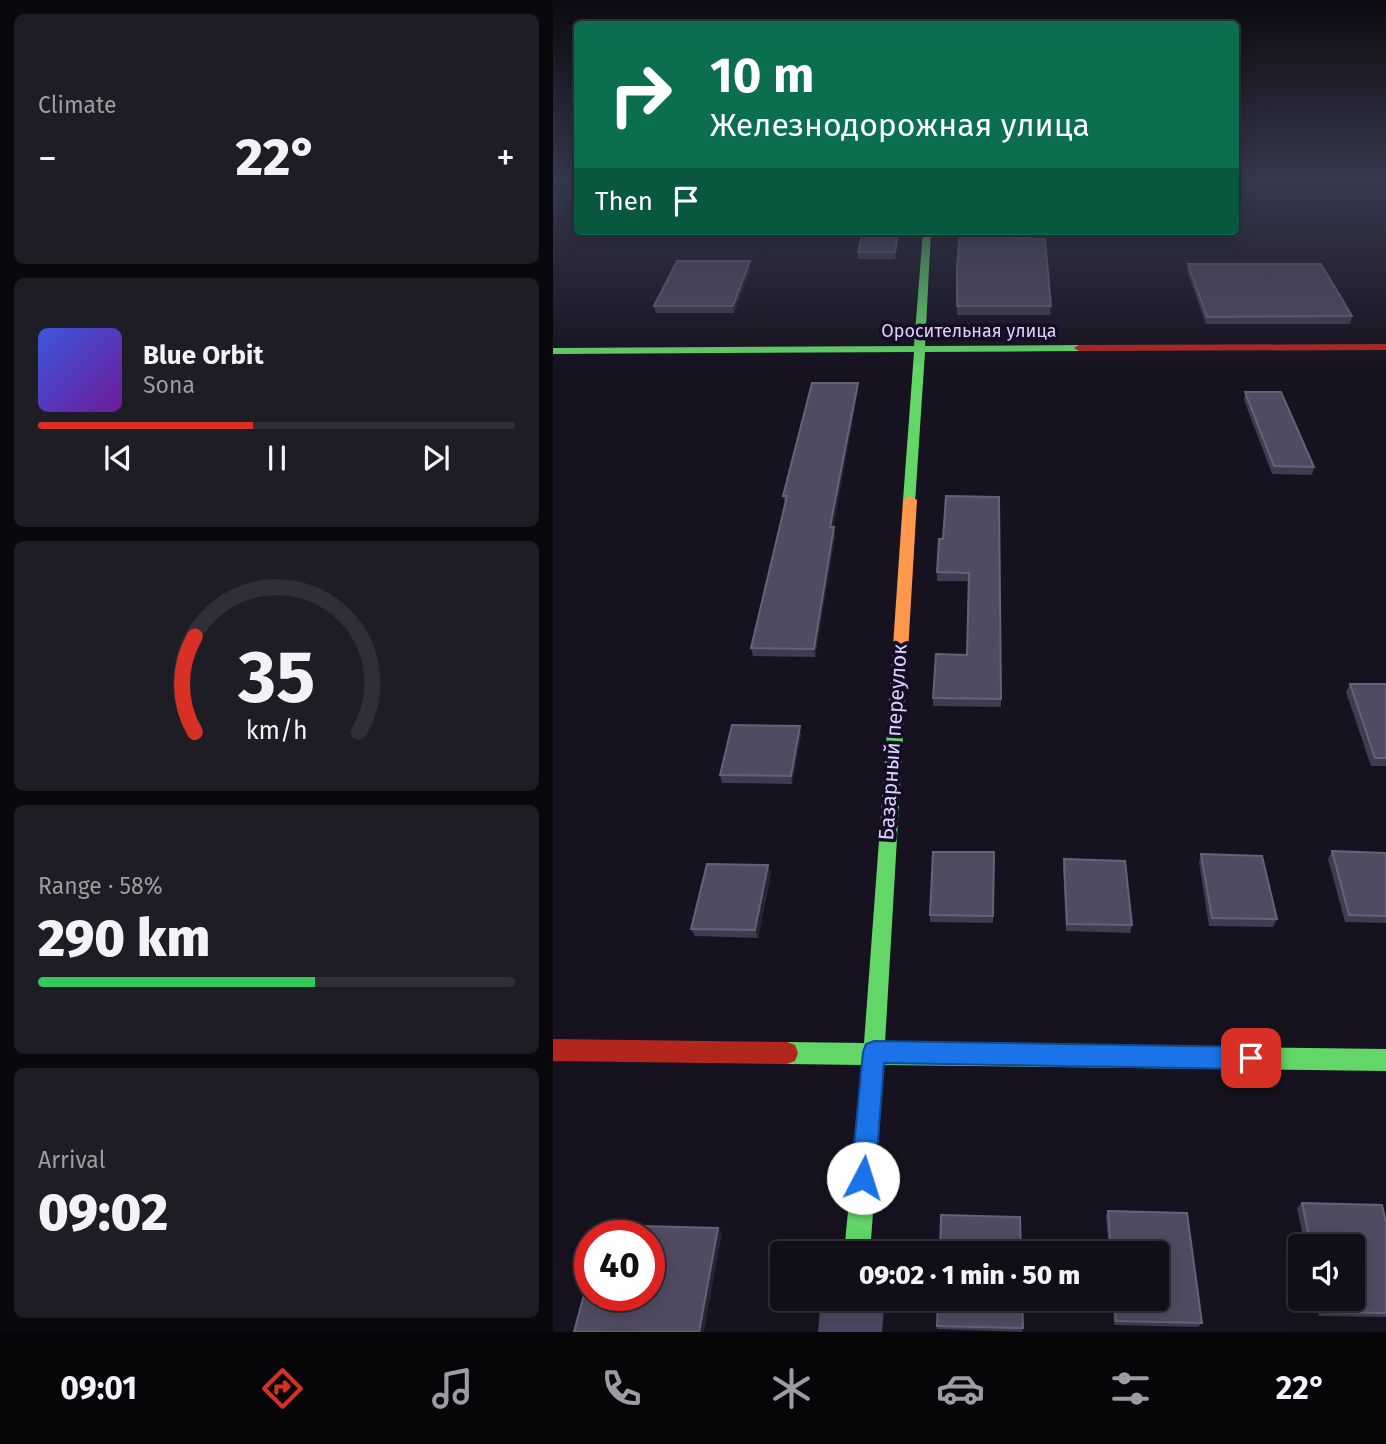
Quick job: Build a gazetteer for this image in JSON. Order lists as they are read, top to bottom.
{
  "streets": {
    "street": ["Оросительная улица", "Базарный переулок"]
  },
  "crossings": [
    ["Оросительная улица", "Базарный переулок"]
  ],
  "page": {
    "tile": [
      "Climate",
      ["Range · 58%", "290 km"],
      ["Arrival", "09:02"]
    ],
    "turn": ["10 m", "Железнодорожная улица"],
    "heat": ["−", "22°", "+"],
    "then": "Then",
    "song": ["Blue Orbit", "Sona"],
    "limit": "40",
    "trip": "09:02 · 1 min · 50 m",
    "tabs": ["09:01", "22°"],
    "gauge": ["35", "km/h"]
  }
}
